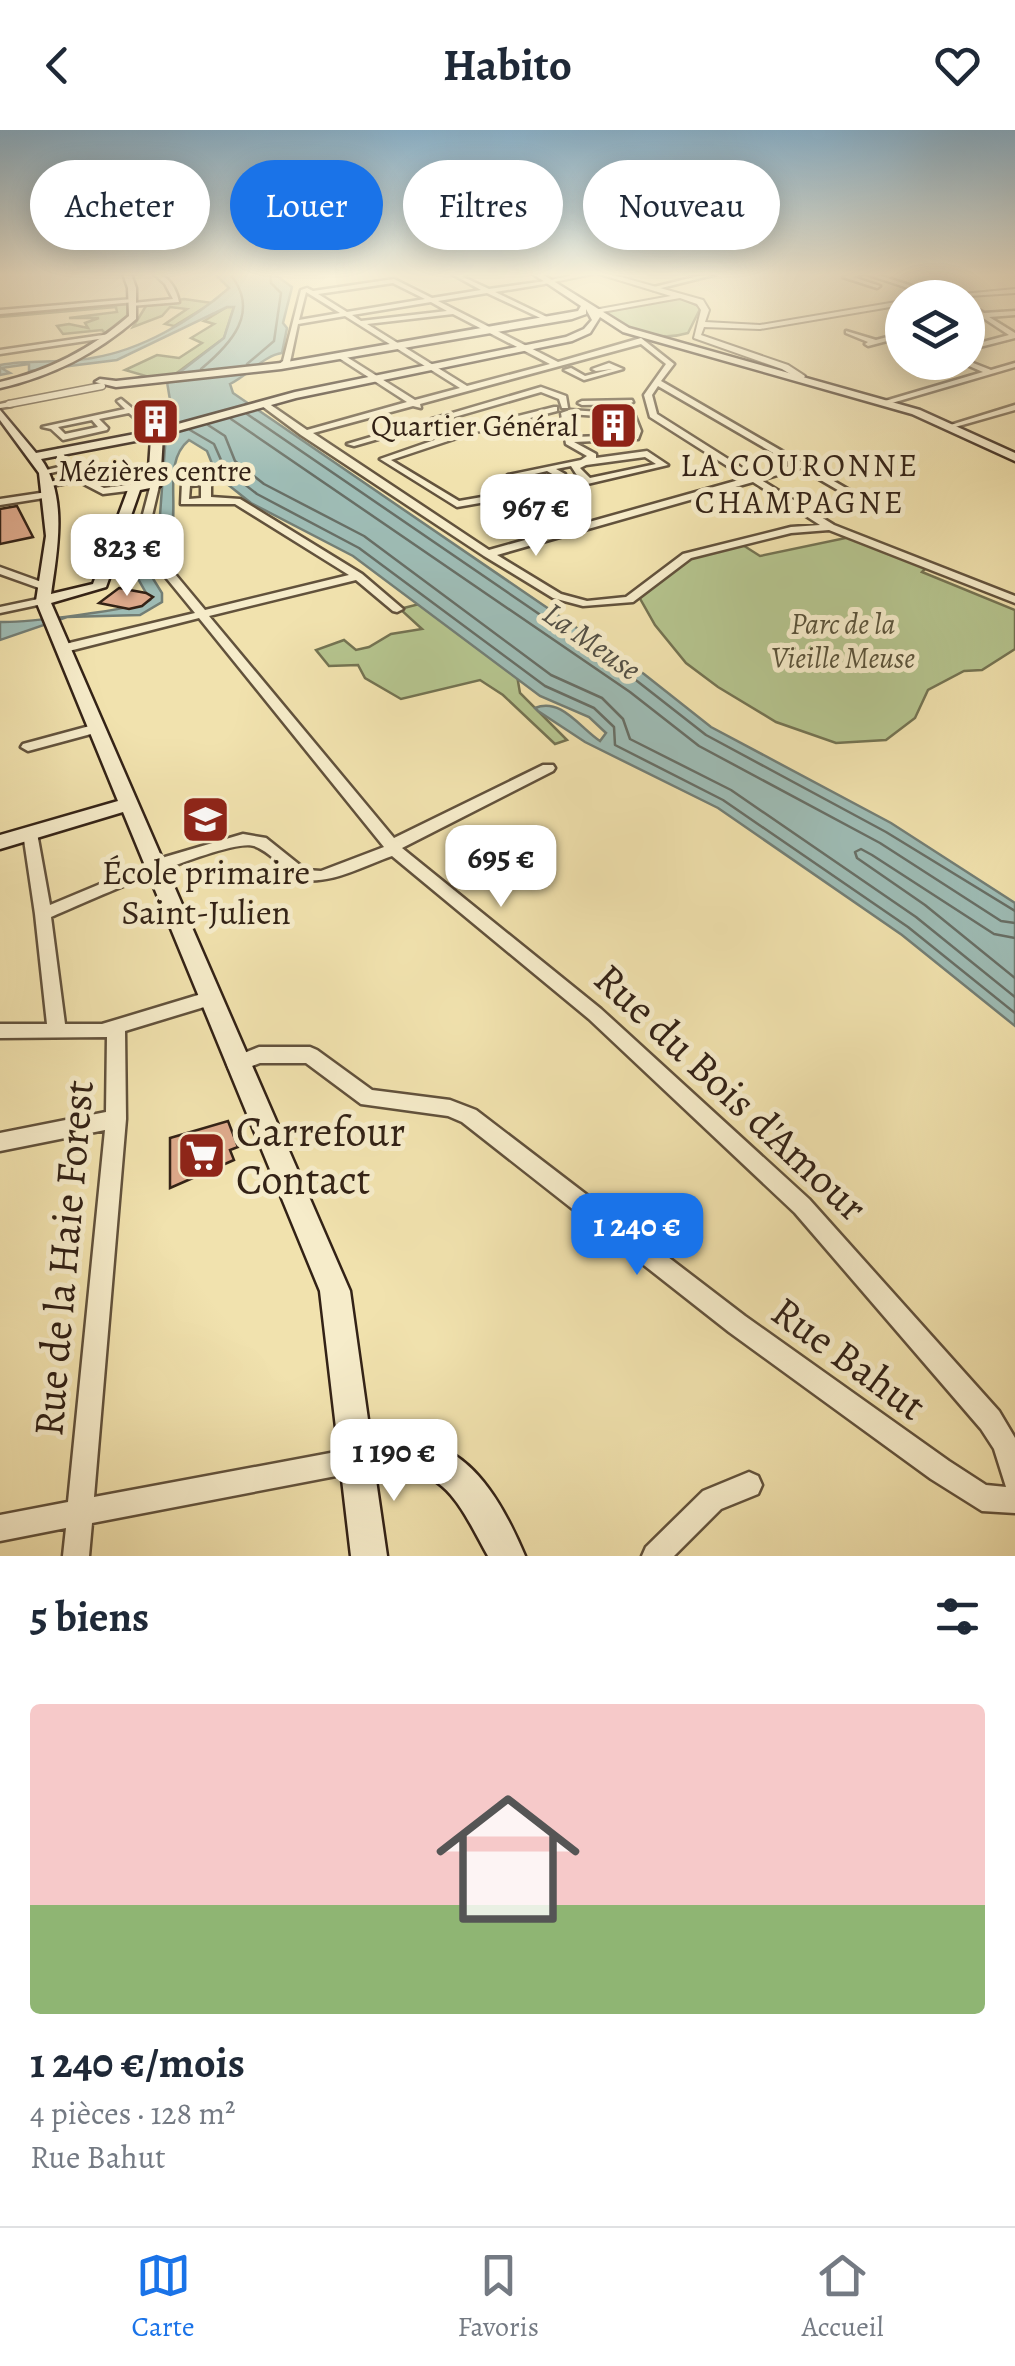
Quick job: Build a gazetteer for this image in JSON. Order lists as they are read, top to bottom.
{
  "streets": {
    "street": ["Rue du Bois d'Amour", "Rue de la Haie Forest", "Rue Bahut"]
  },
  "districts": ["LA COURONNE CHAMPAGNE"],
  "water": ["La Meuse"],
  "parks": ["Parc de la Vieille Meuse"],
  "places": {
    "building": ["Mézières centre", "Quartier Général"],
    "school or university": ["École primaire Saint-Julien"],
    "supermarket": ["Carrefour Contact"]
  },
  "page": {
    "header": "Habito",
    "chip": [
      "Acheter",
      "Louer",
      "Filtres",
      "Nouveau"
    ],
    "price": [
      "967 €",
      "823 €",
      "695 €",
      "1 240 €",
      "1 190 €"
    ],
    "heading": "5 biens",
    "list": [
      {
        "name": "1 240 €/mois",
        "note": "4 pièces · 128 m² · Rue Bahut"
      }
    ],
    "tabs": ["Carte", "Favoris", "Accueil"]
  }
}
